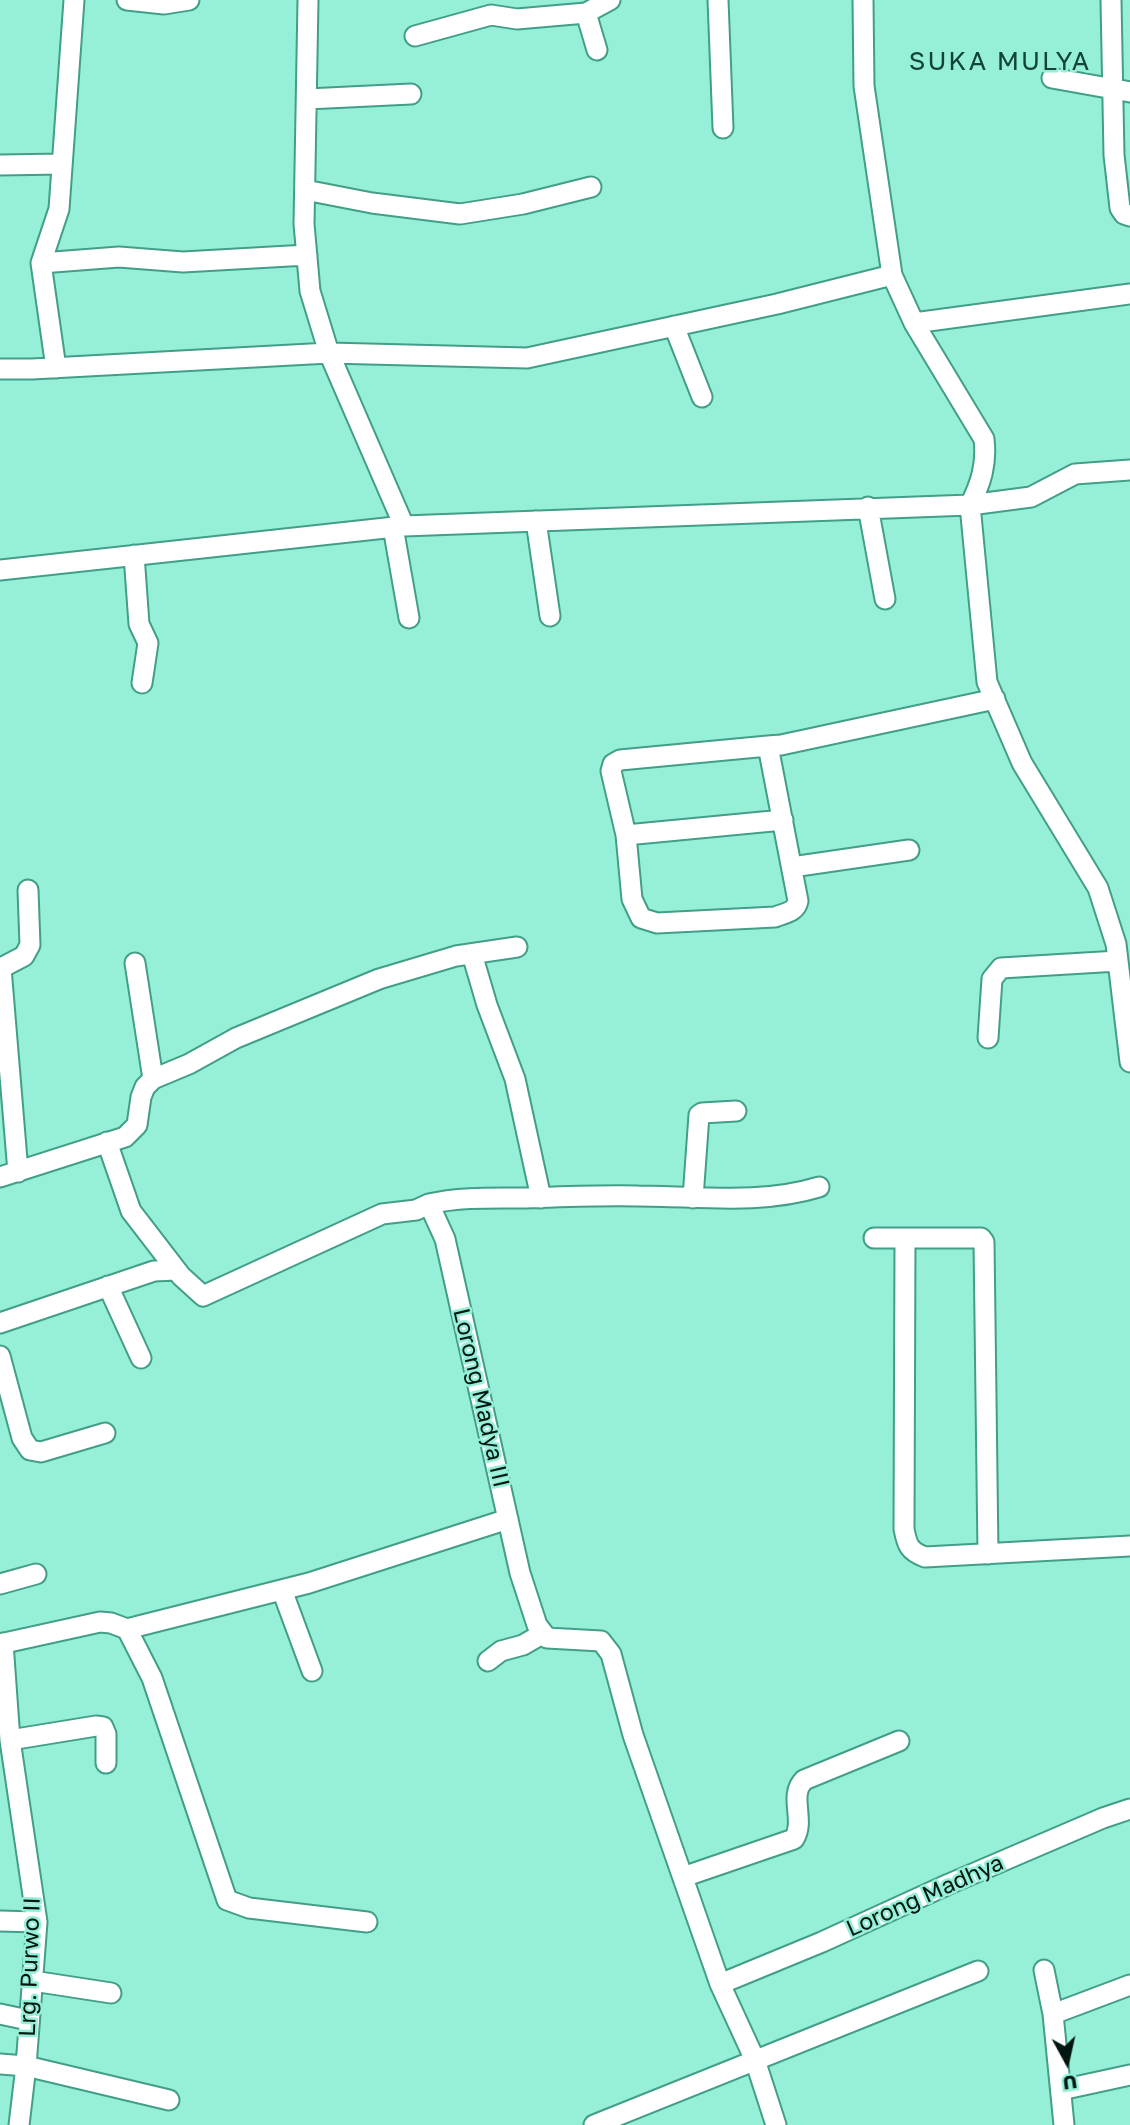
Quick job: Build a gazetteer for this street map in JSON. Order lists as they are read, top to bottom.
{
  "streets": {
    "street": ["Lorong Madya III", "Lorong Madhya", "Lrg. Purwo II"]
  },
  "districts": ["SUKA MULYA"],
  "north": "bottom"
}
